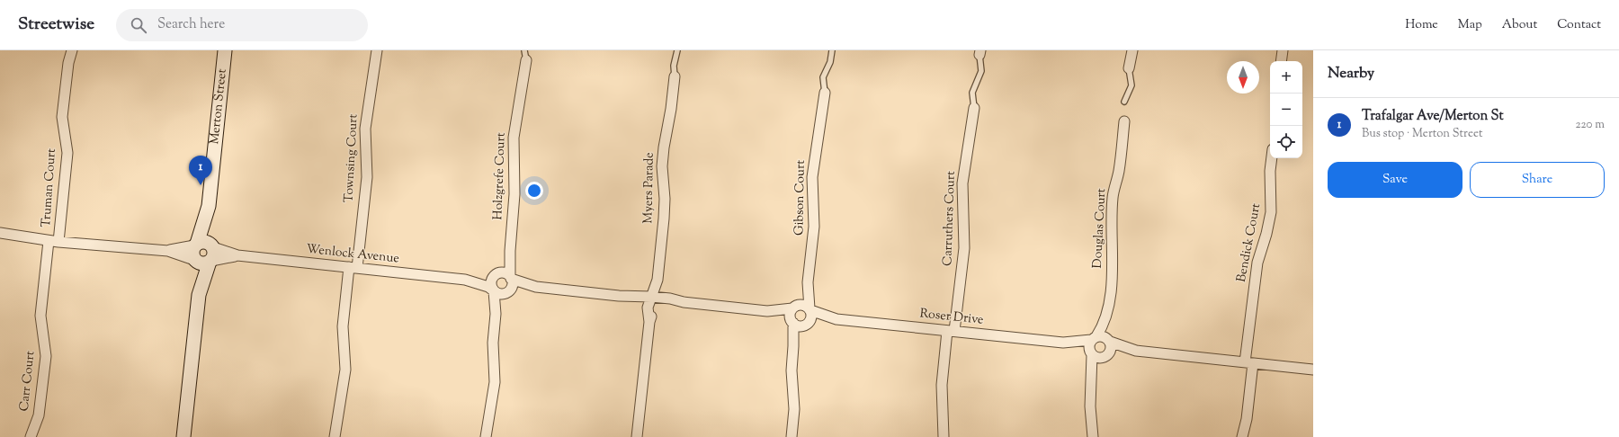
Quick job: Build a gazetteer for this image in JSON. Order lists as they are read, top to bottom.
{
  "streets": {
    "street": [
      "Merton Street",
      "Townsing Court",
      "Holzgrefe Court",
      "Truman Court",
      "Myers Parade",
      "Gibson Court",
      "Carruthers Court",
      "Douglas Court",
      "Bendick Court",
      "Wenlock Avenue",
      "Roser Drive",
      "Carr Court"
    ]
  },
  "crossings": [
    ["Merton Street", "Wenlock Avenue"],
    ["Townsing Court", "Wenlock Avenue"],
    ["Holzgrefe Court", "Wenlock Avenue"],
    ["Truman Court", "Carr Court"],
    ["Gibson Court", "Roser Drive"],
    ["Carruthers Court", "Roser Drive"],
    ["Douglas Court", "Roser Drive"]
  ],
  "north": "bottom",
  "page": {
    "header": "Streetwise",
    "search": "Search here",
    "nav": [
      "Home",
      "Map",
      "About",
      "Contact"
    ],
    "heading": "Nearby",
    "map_buttons": ["+", "−"],
    "list": [
      {
        "mark": "1",
        "name": "Trafalgar Ave/Merton St",
        "note": "Bus stop · Merton Street",
        "value": "220 m"
      }
    ],
    "buttons": ["Save", "Share"],
    "pins": "1"
  }
}
